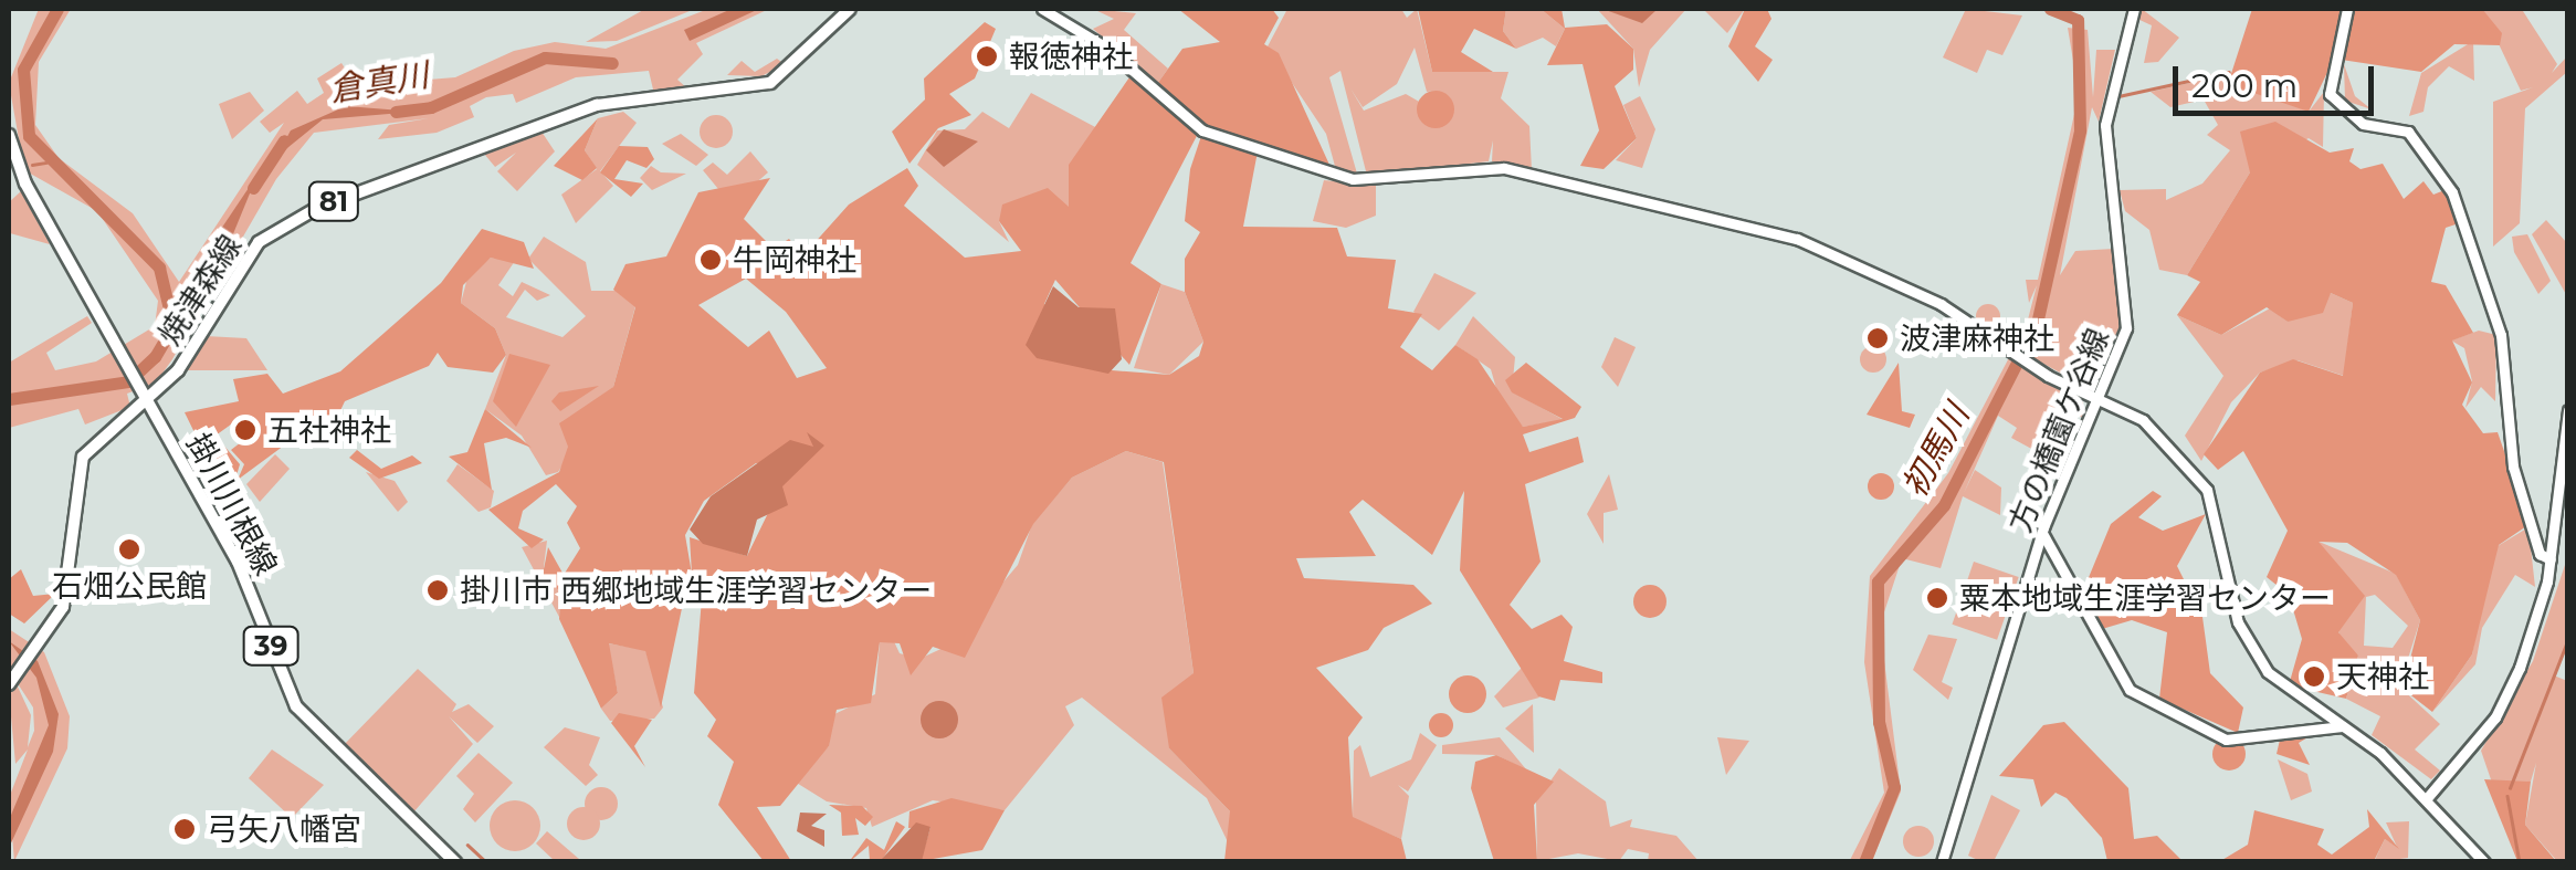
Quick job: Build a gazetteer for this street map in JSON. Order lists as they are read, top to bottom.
{
  "streets": {
    "main road": [
      "81",
      "焼津森線",
      "掛川川根線",
      "39"
    ],
    "street": ["方の橋薗ケ谷線"]
  },
  "crossings": [
    ["焼津森線", "掛川川根線"]
  ],
  "water": ["倉真川", "初馬川"],
  "places": [
    "報徳神社",
    "牛岡神社",
    "波津麻神社",
    "五社神社",
    "石畑公民館",
    "掛川市 西郷地域生涯学習センター",
    "粟本地域生涯学習センター",
    "天神社",
    "弓矢八幡宮"
  ],
  "scale_bar": "200 m"
}
